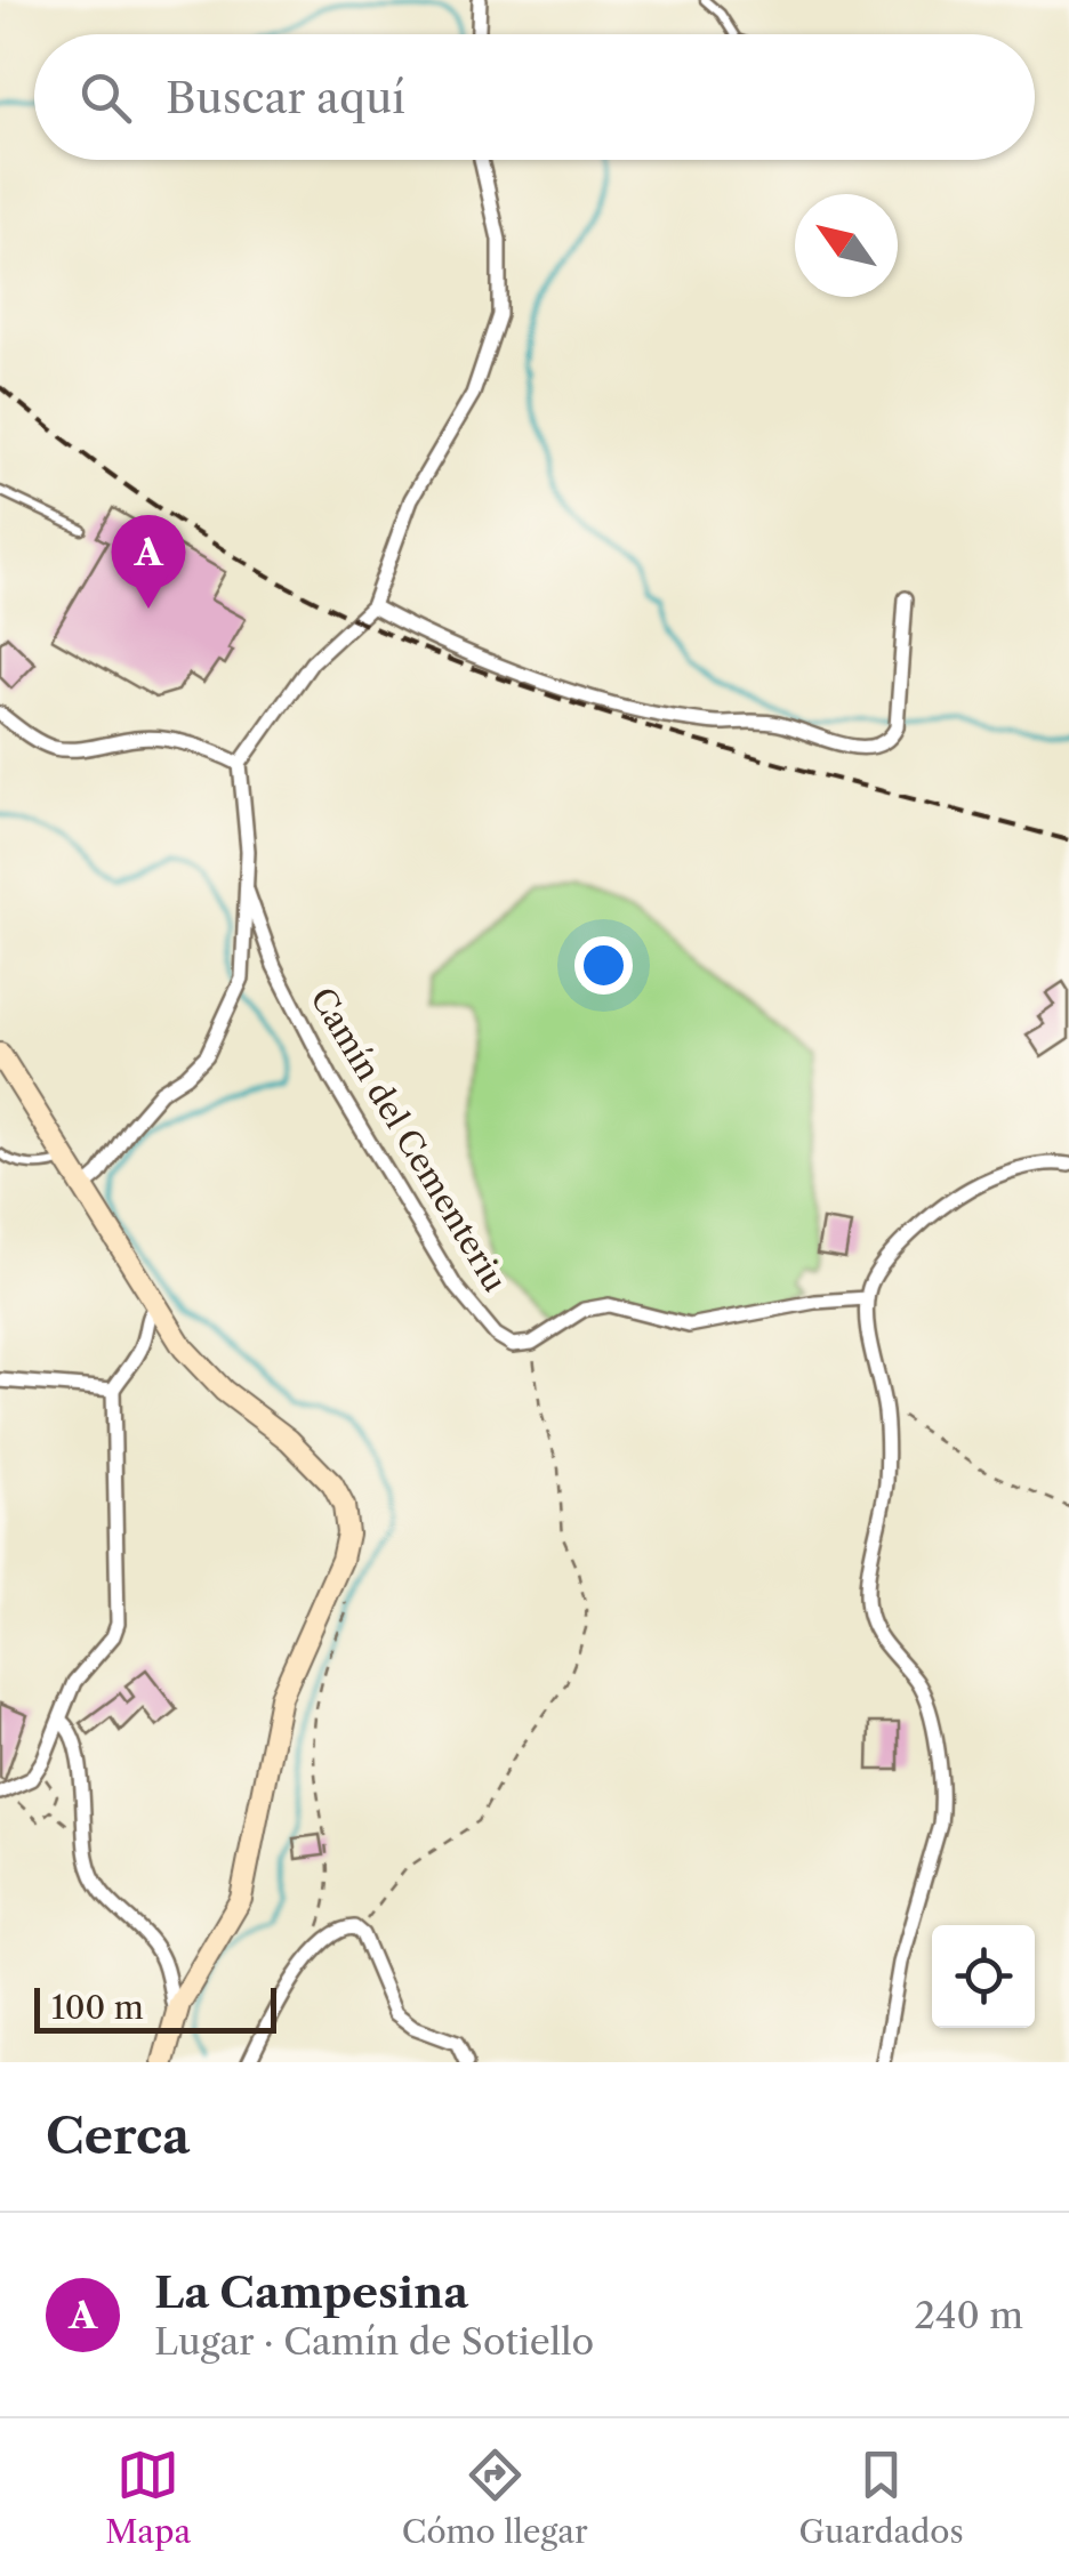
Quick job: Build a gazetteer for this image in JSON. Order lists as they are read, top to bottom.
{
  "streets": {
    "street": ["Camín del Cementeriu"]
  },
  "scale_bar": "100 m",
  "north": "top left",
  "page": {
    "search": "Buscar aquí",
    "pins": "A",
    "scale": "100 m",
    "heading": "Cerca",
    "list": [
      {
        "mark": "A",
        "name": "La Campesina",
        "note": "Lugar · Camín de Sotiello",
        "value": "240 m"
      }
    ],
    "nav": ["Mapa", "Cómo llegar", "Guardados"]
  }
}
